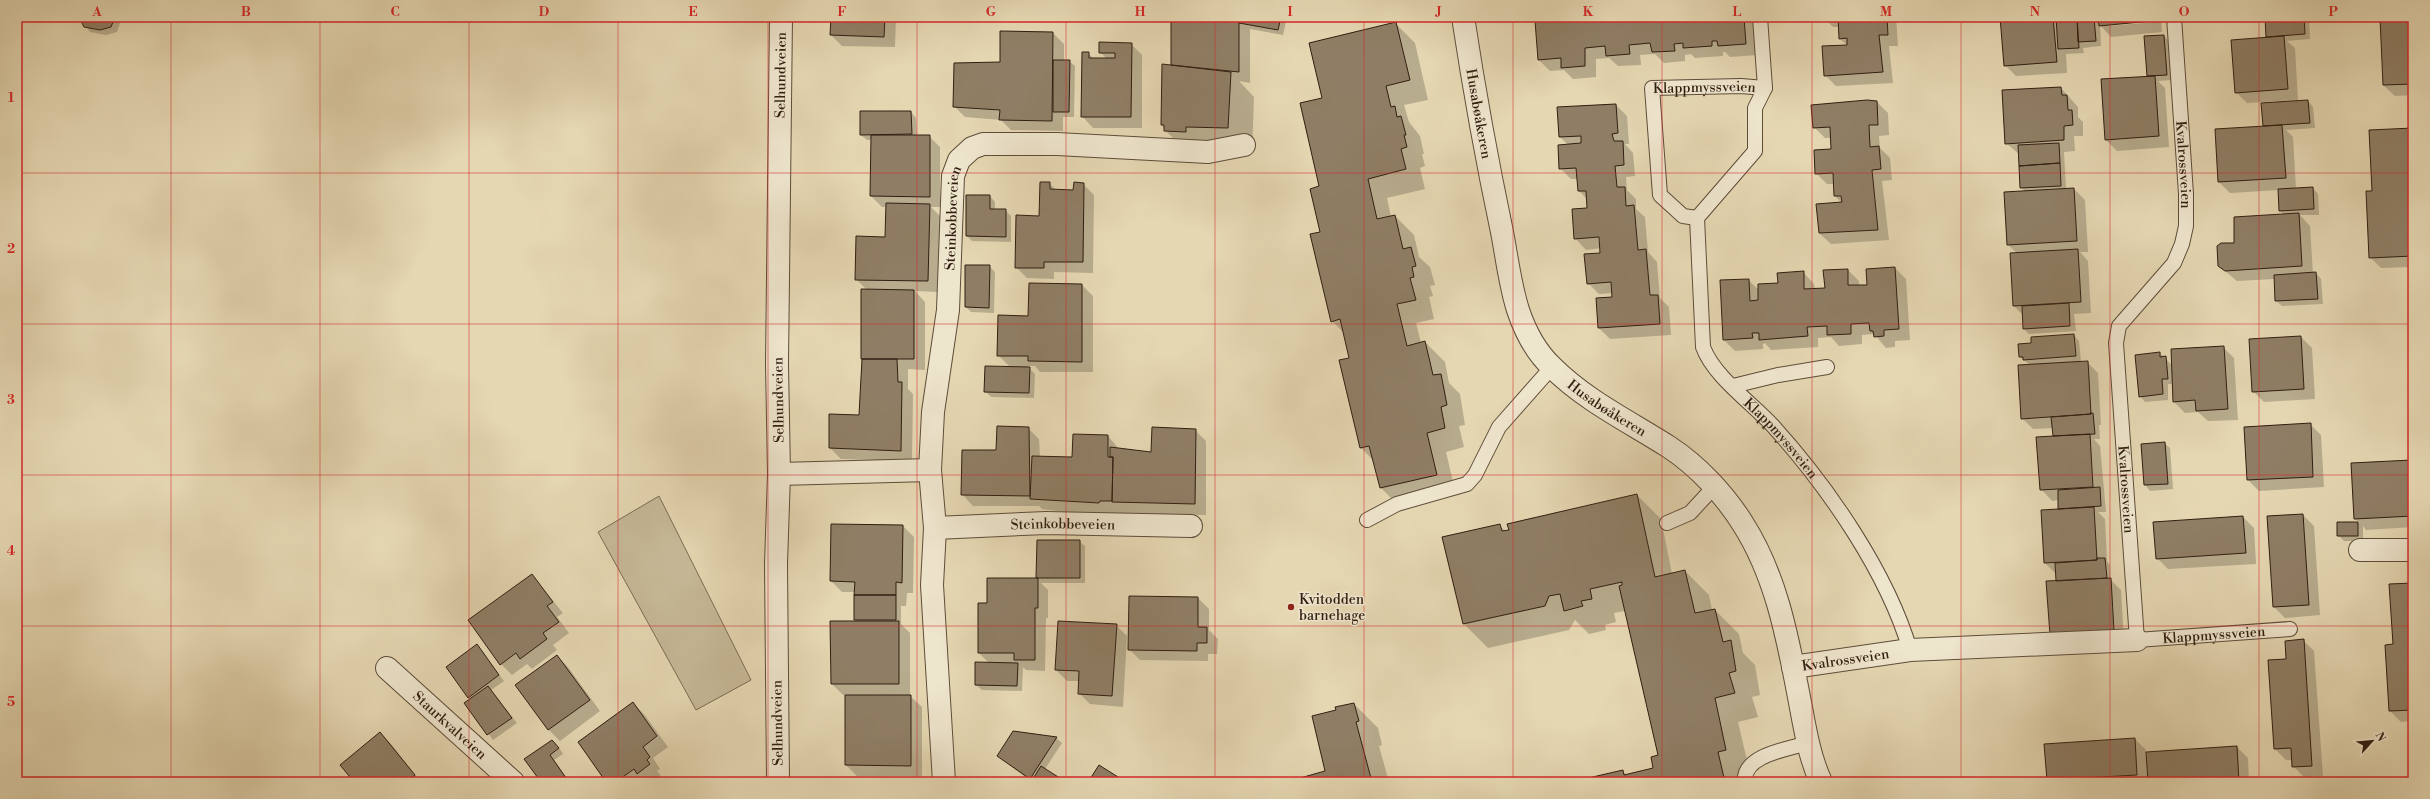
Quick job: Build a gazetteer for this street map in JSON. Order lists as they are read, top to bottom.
{
  "streets": {
    "street": [
      "Selhundveien",
      "Husabøåkeren",
      "Kvalrossveien",
      "Steinkobbeveien",
      "Staurkvalveien"
    ],
    "lane": ["Klappmyssveien"]
  },
  "crossings": [
    ["Klappmyssveien", "Kvalrossveien"],
    ["Husabøåkeren", "Kvalrossveien"]
  ],
  "places": ["Kvitodden barnehage"],
  "north": "top right",
  "grid": {
    "columns": [
      "A",
      "B",
      "C",
      "D",
      "E",
      "F",
      "G",
      "H",
      "I",
      "J",
      "K",
      "L",
      "M",
      "N",
      "O",
      "P"
    ],
    "rows": [
      "1",
      "2",
      "3",
      "4",
      "5"
    ]
  }
}
